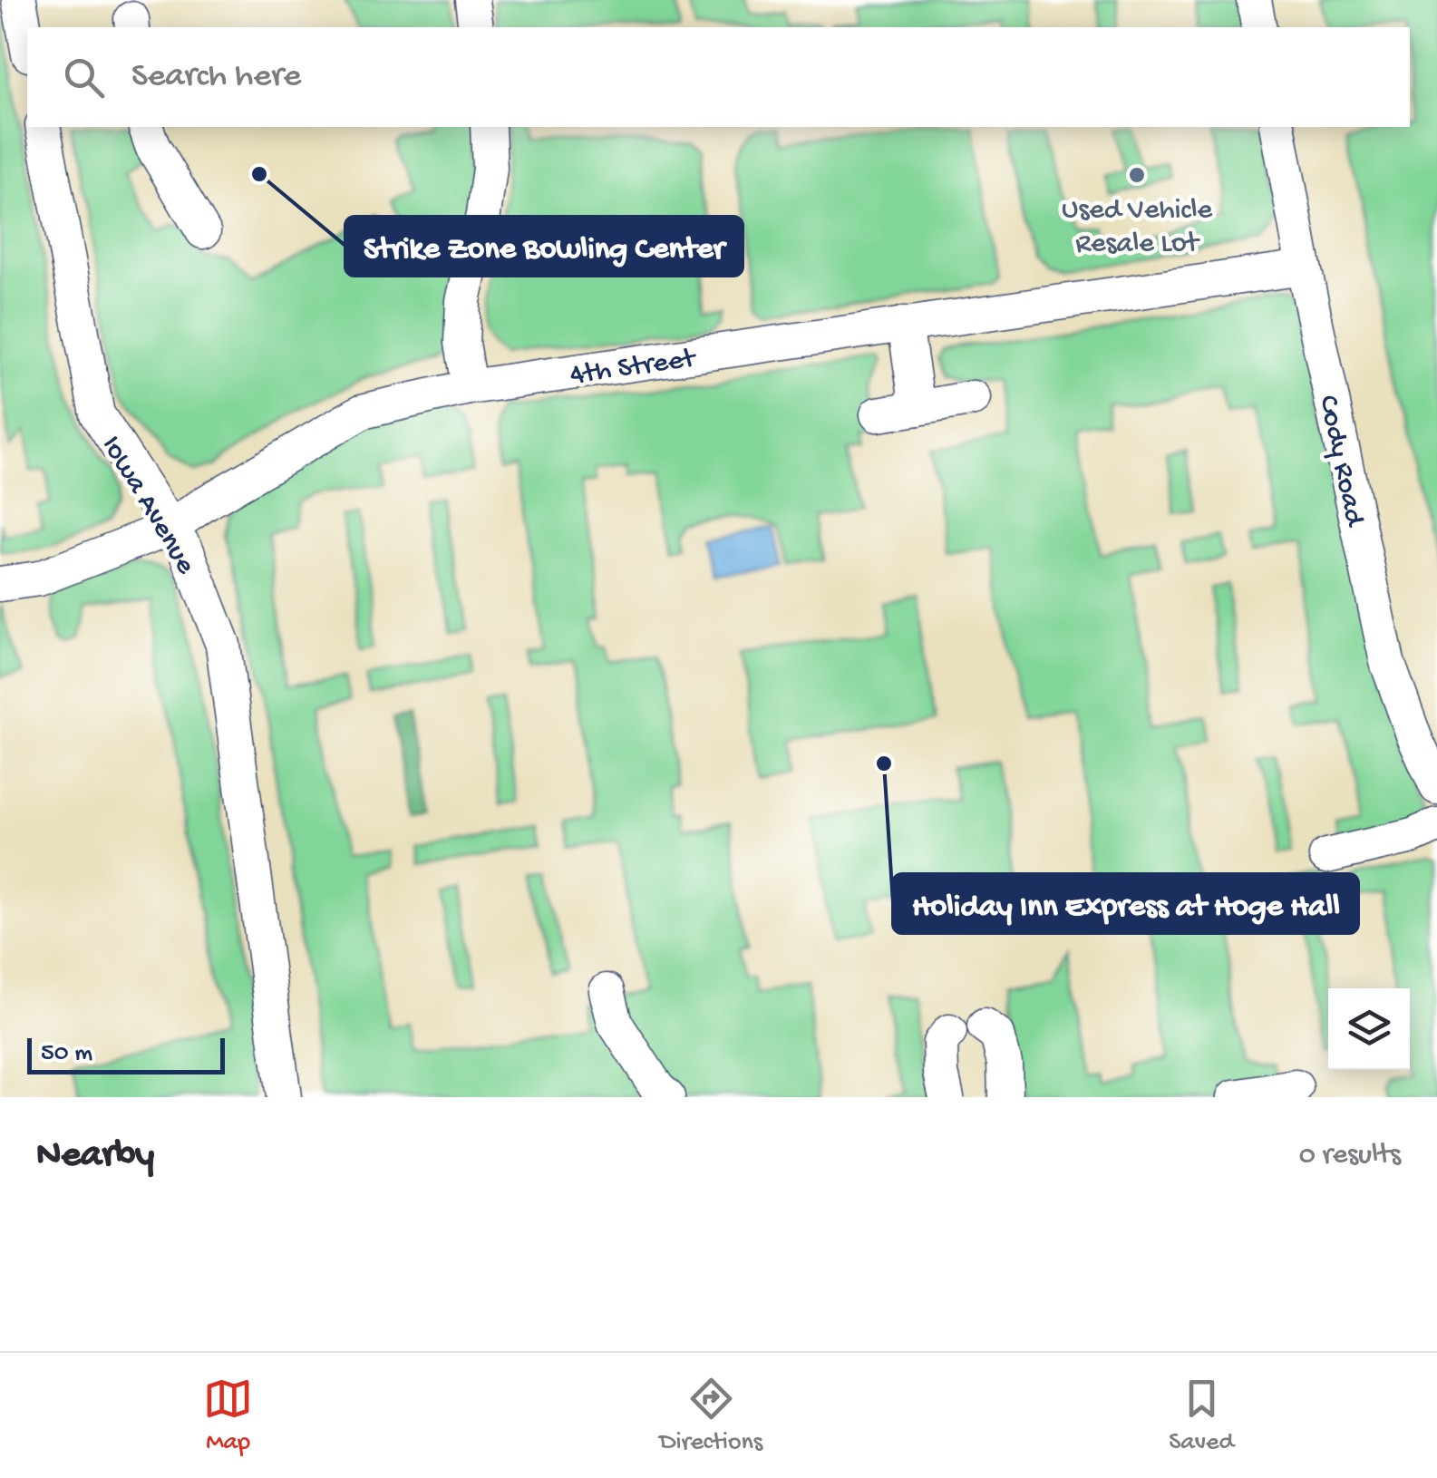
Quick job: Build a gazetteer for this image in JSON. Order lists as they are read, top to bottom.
{
  "streets": {
    "street": ["4th Street", "Cody Road", "Iowa Avenue"]
  },
  "crossings": [
    ["4th Street", "Cody Road"],
    ["4th Street", "Iowa Avenue"]
  ],
  "places": ["Strike Zone Bowling Center", "Used Vehicle Resale Lot", "Holiday Inn Express at Hoge Hall"],
  "scale_bar": "50 m",
  "page": {
    "search": "Search here",
    "scale": "50 m",
    "heading": ["Nearby", "0 results"],
    "nav": ["Map", "Directions", "Saved"]
  }
}
